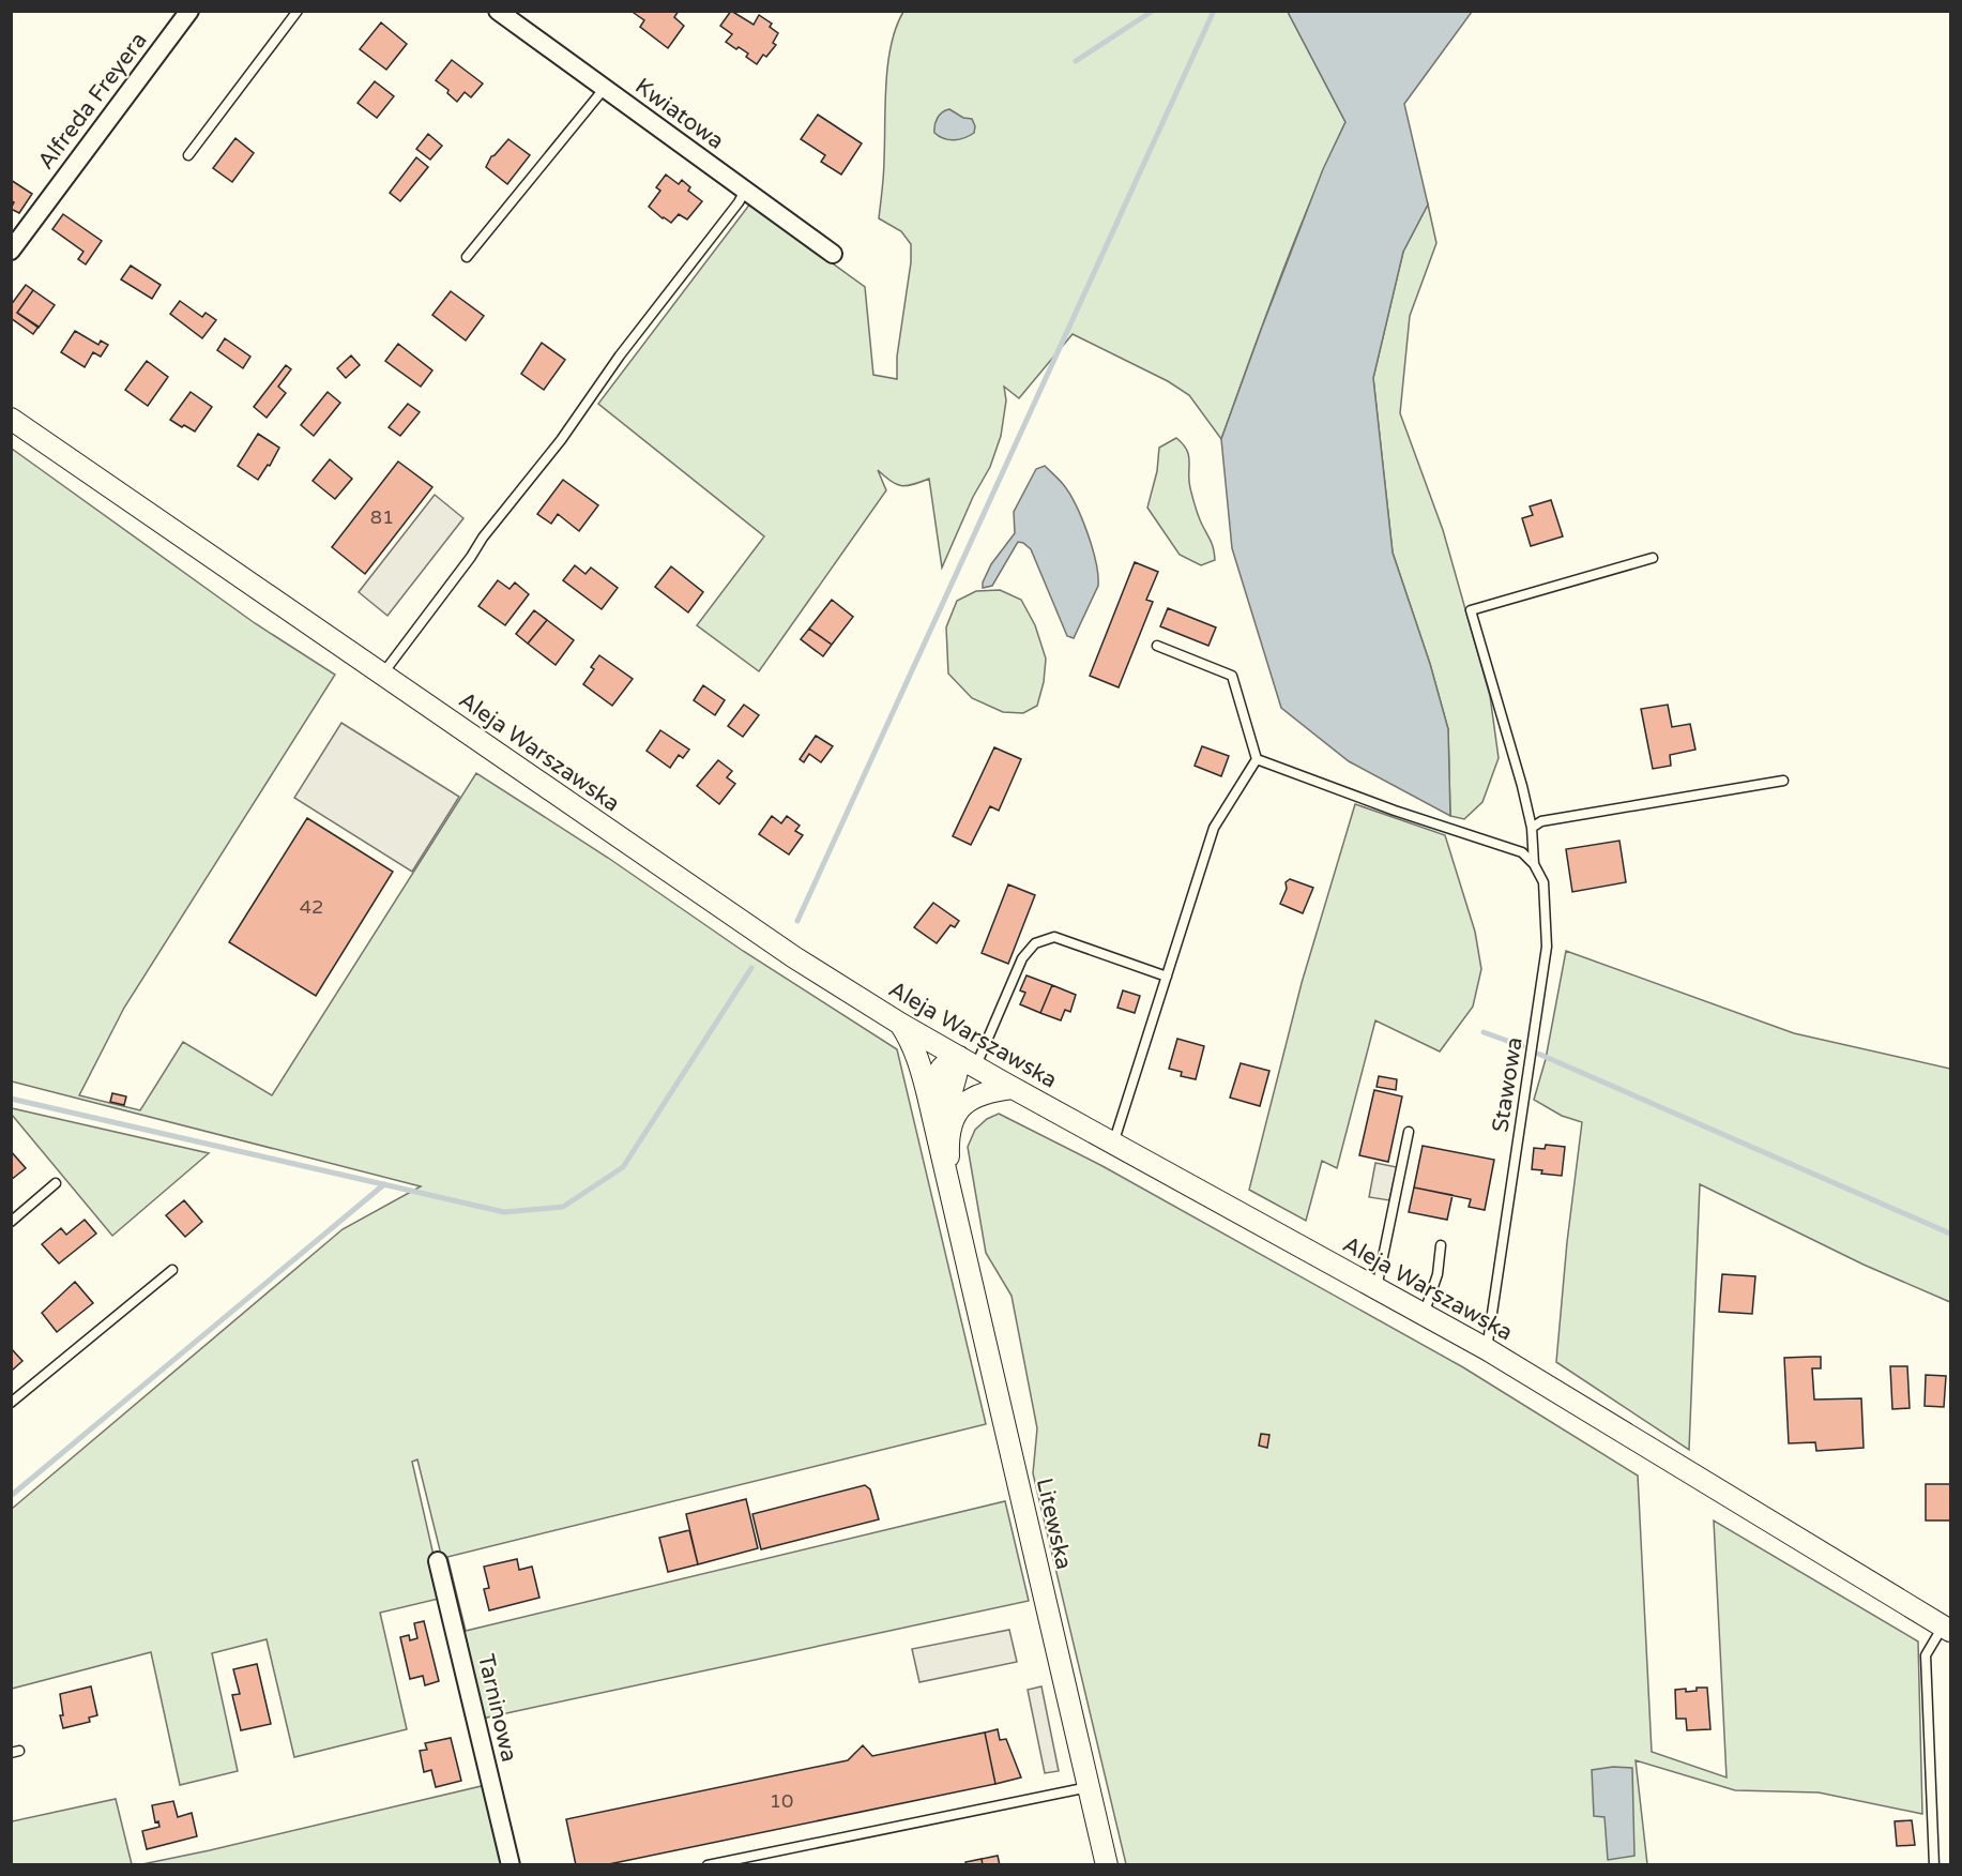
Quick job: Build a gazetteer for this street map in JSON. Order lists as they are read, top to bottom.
{
  "streets": {
    "street": [
      "Alfreda Freyera",
      "Kwiatowa",
      "Aleja Warszawska",
      "Litewska",
      "Tarninowa"
    ],
    "lane": ["Stawowa"]
  },
  "crossings": [
    ["Aleja Warszawska", "Stawowa"]
  ],
  "house_numbers": ["81", "42", "10"]
}
